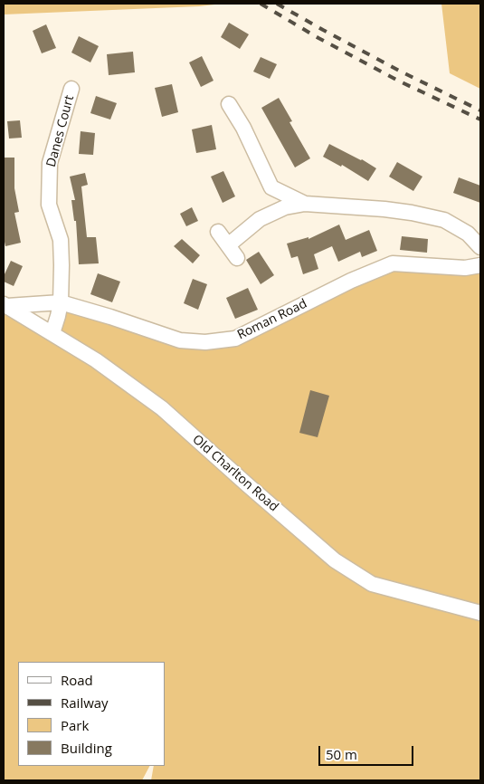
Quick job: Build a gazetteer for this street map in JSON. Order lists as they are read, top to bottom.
{
  "streets": {
    "street": ["Danes Court", "Roman Road", "Old Charlton Road"]
  },
  "crossings": [
    ["Danes Court", "Roman Road"],
    ["Danes Court", "Old Charlton Road"],
    ["Roman Road", "Old Charlton Road"]
  ],
  "legend": [
    "Road",
    "Railway",
    "Park",
    "Building"
  ],
  "scale_bar": "50 m"
}
